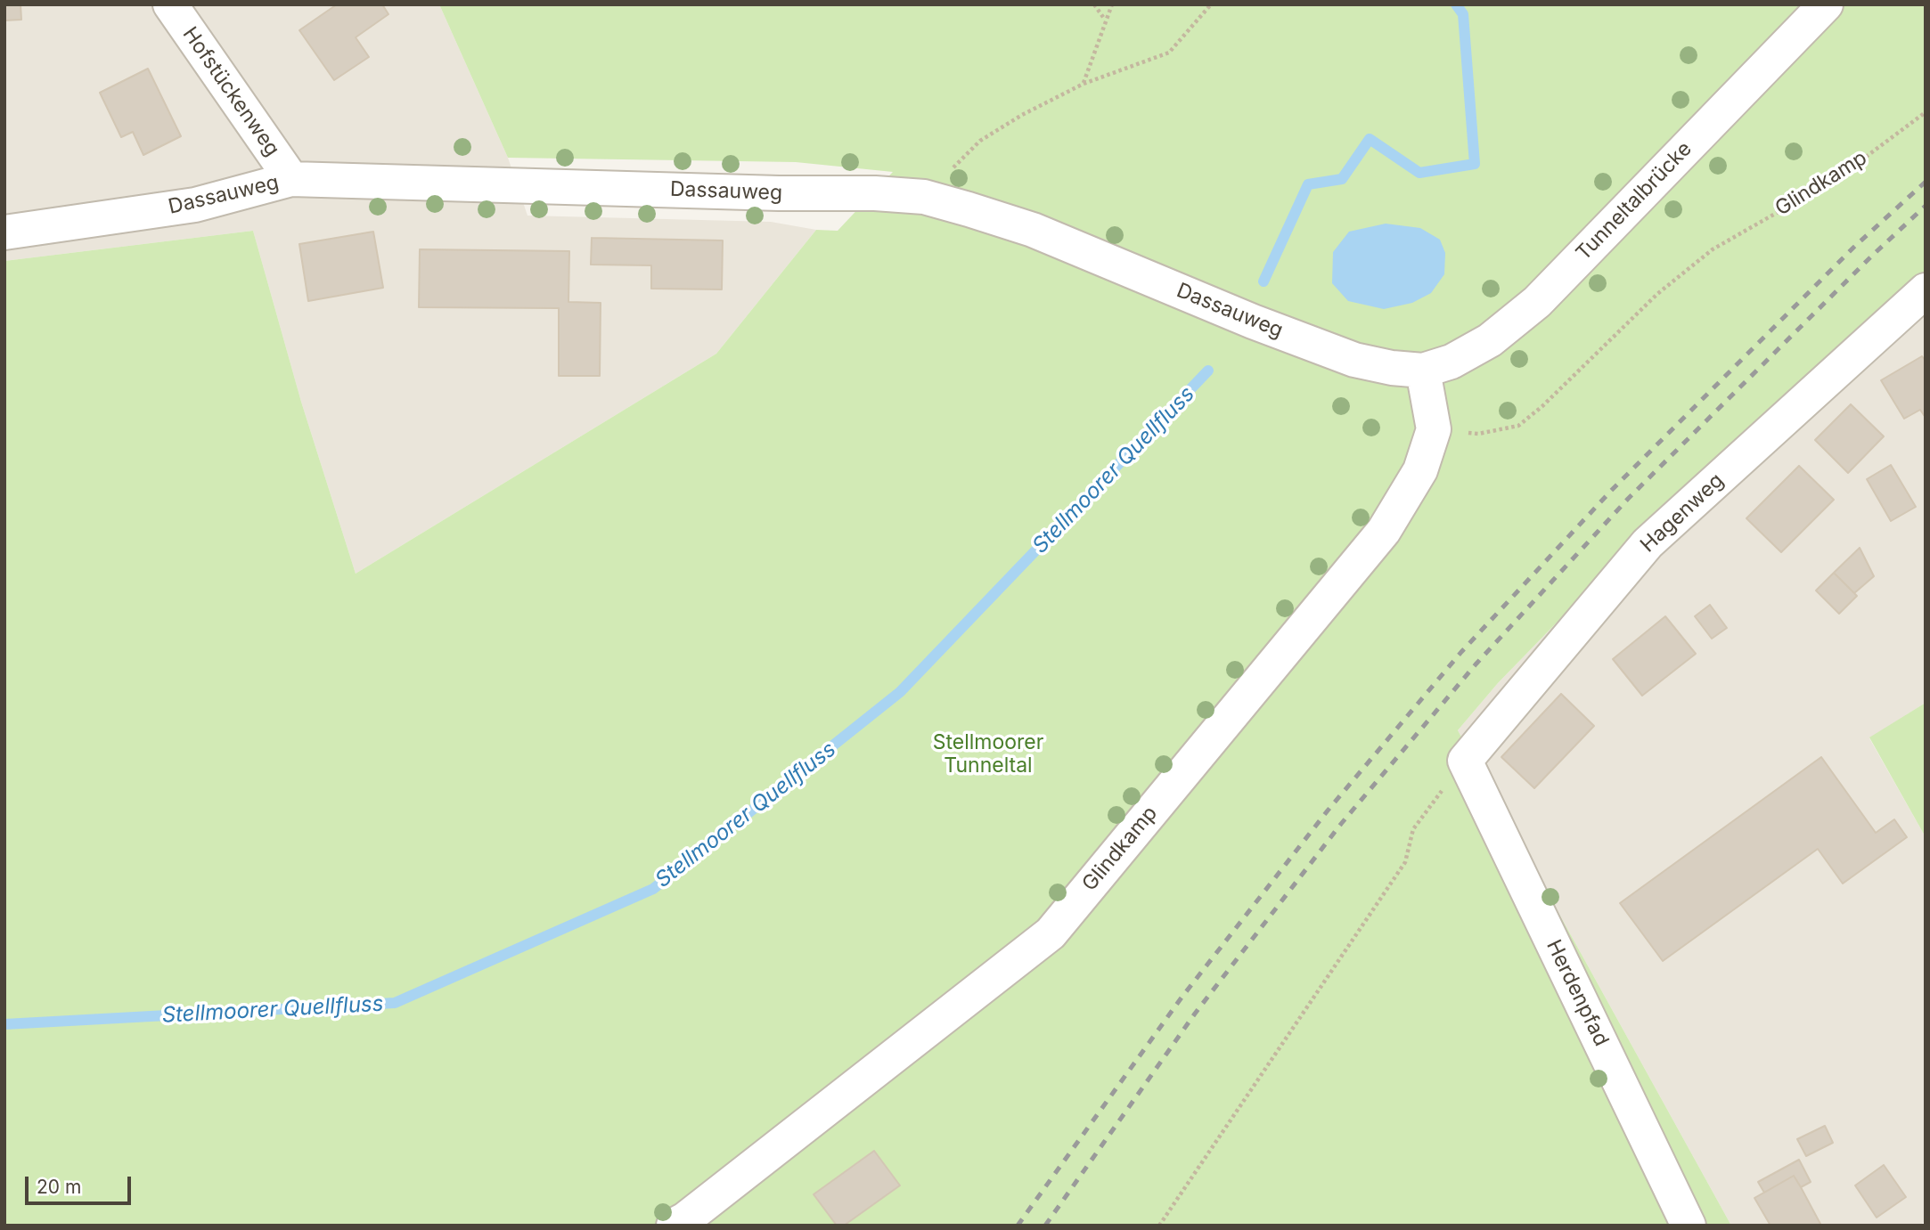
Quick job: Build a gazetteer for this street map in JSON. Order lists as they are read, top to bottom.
{
  "streets": {
    "street": [
      "Hofstückenweg",
      "Glindkamp",
      "Dassauweg",
      "Tunneltalbrücke",
      "Hagenweg",
      "Herdenpfad"
    ]
  },
  "crossings": [
    ["Hofstückenweg", "Dassauweg"],
    ["Glindkamp", "Dassauweg"],
    ["Glindkamp", "Tunneltalbrücke"],
    ["Dassauweg", "Tunneltalbrücke"],
    ["Hagenweg", "Herdenpfad"]
  ],
  "water": ["Stellmoorer Quellfluss"],
  "parks": ["Stellmoorer Tunneltal"],
  "scale_bar": "20 m"
}
